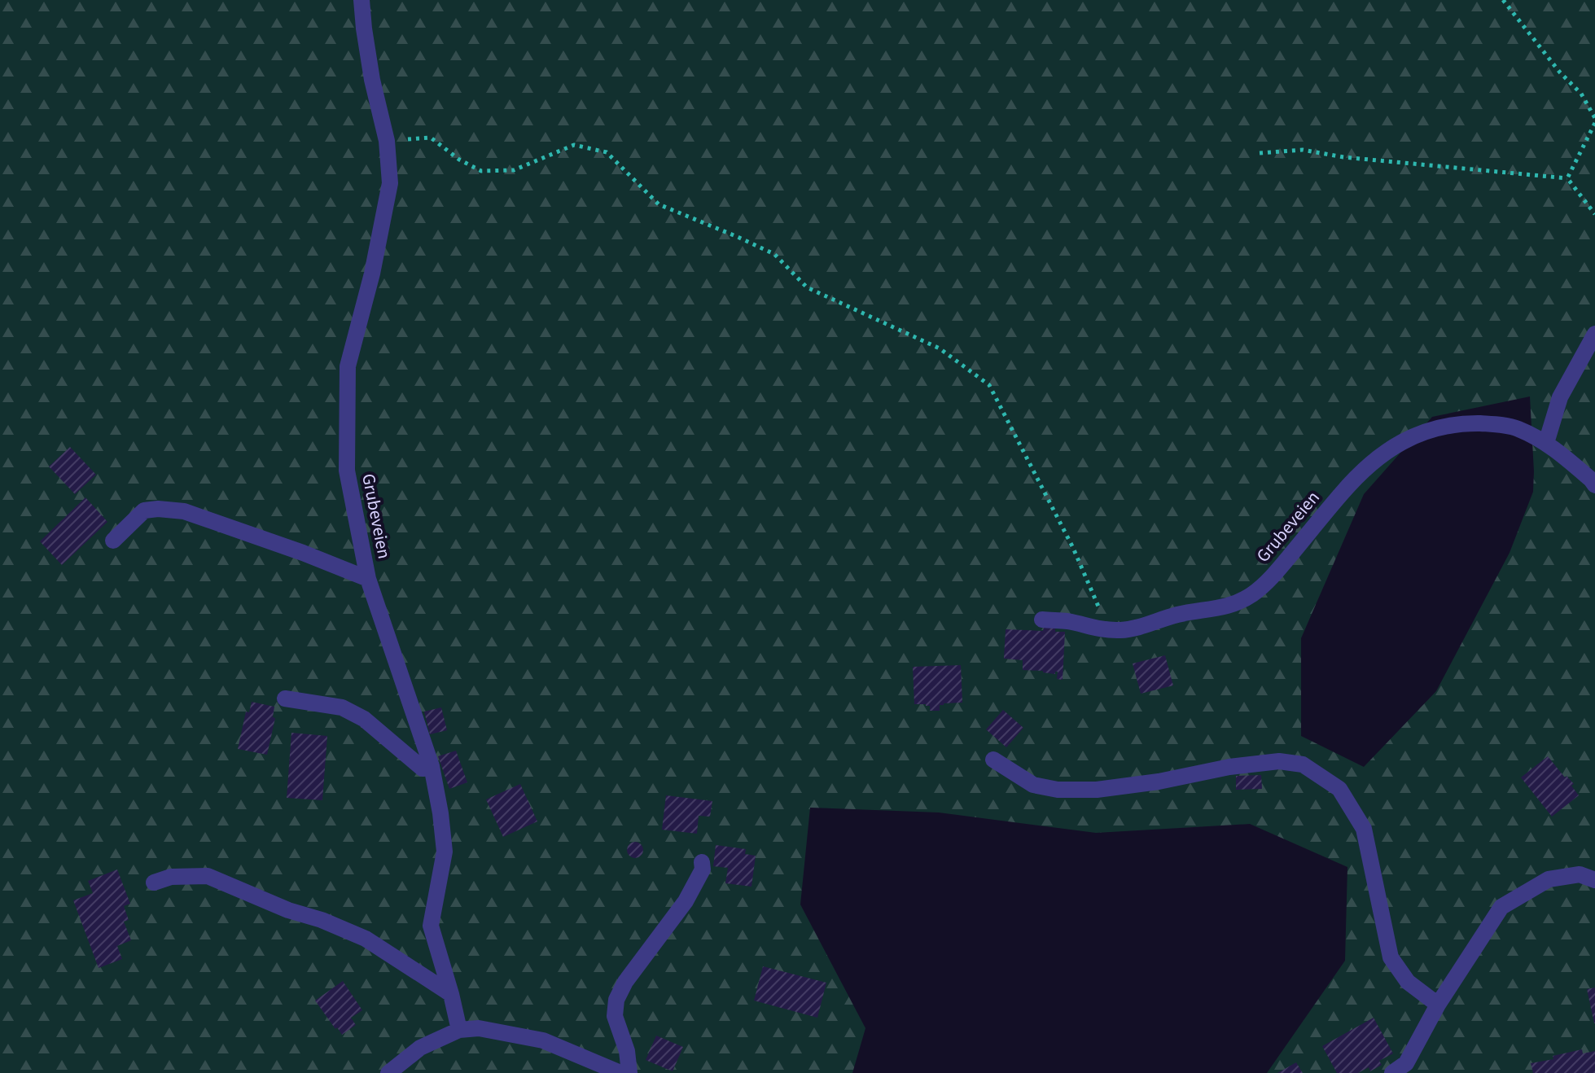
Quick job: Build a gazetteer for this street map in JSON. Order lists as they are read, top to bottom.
{
  "streets": {
    "street": ["Grubeveien"]
  }
}
